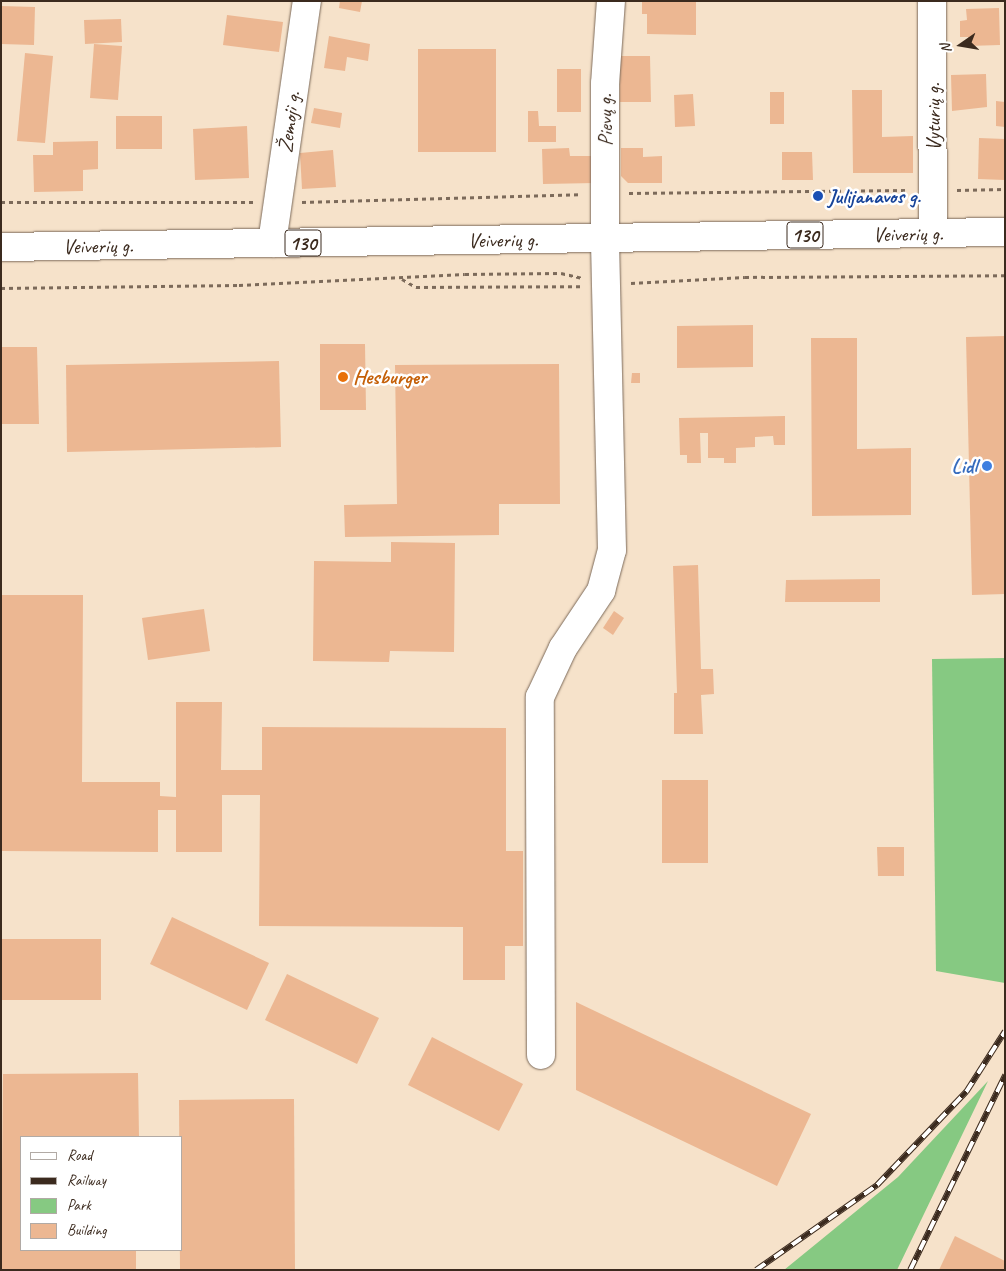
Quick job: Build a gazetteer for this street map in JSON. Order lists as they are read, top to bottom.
{
  "streets": {
    "street": [
      "Vyturių g.",
      "Pievų g.",
      "Žemoji g.",
      "Veiverių g.",
      "130"
    ]
  },
  "crossings": [
    ["Vyturių g.", "Veiverių g."],
    ["Pievų g.", "Veiverių g."],
    ["Žemoji g.", "Veiverių g."]
  ],
  "places": ["Julijanavos g.", "Hesburger", "Lidl"],
  "legend": [
    "Road",
    "Railway",
    "Park",
    "Building"
  ],
  "north": "left"
}
